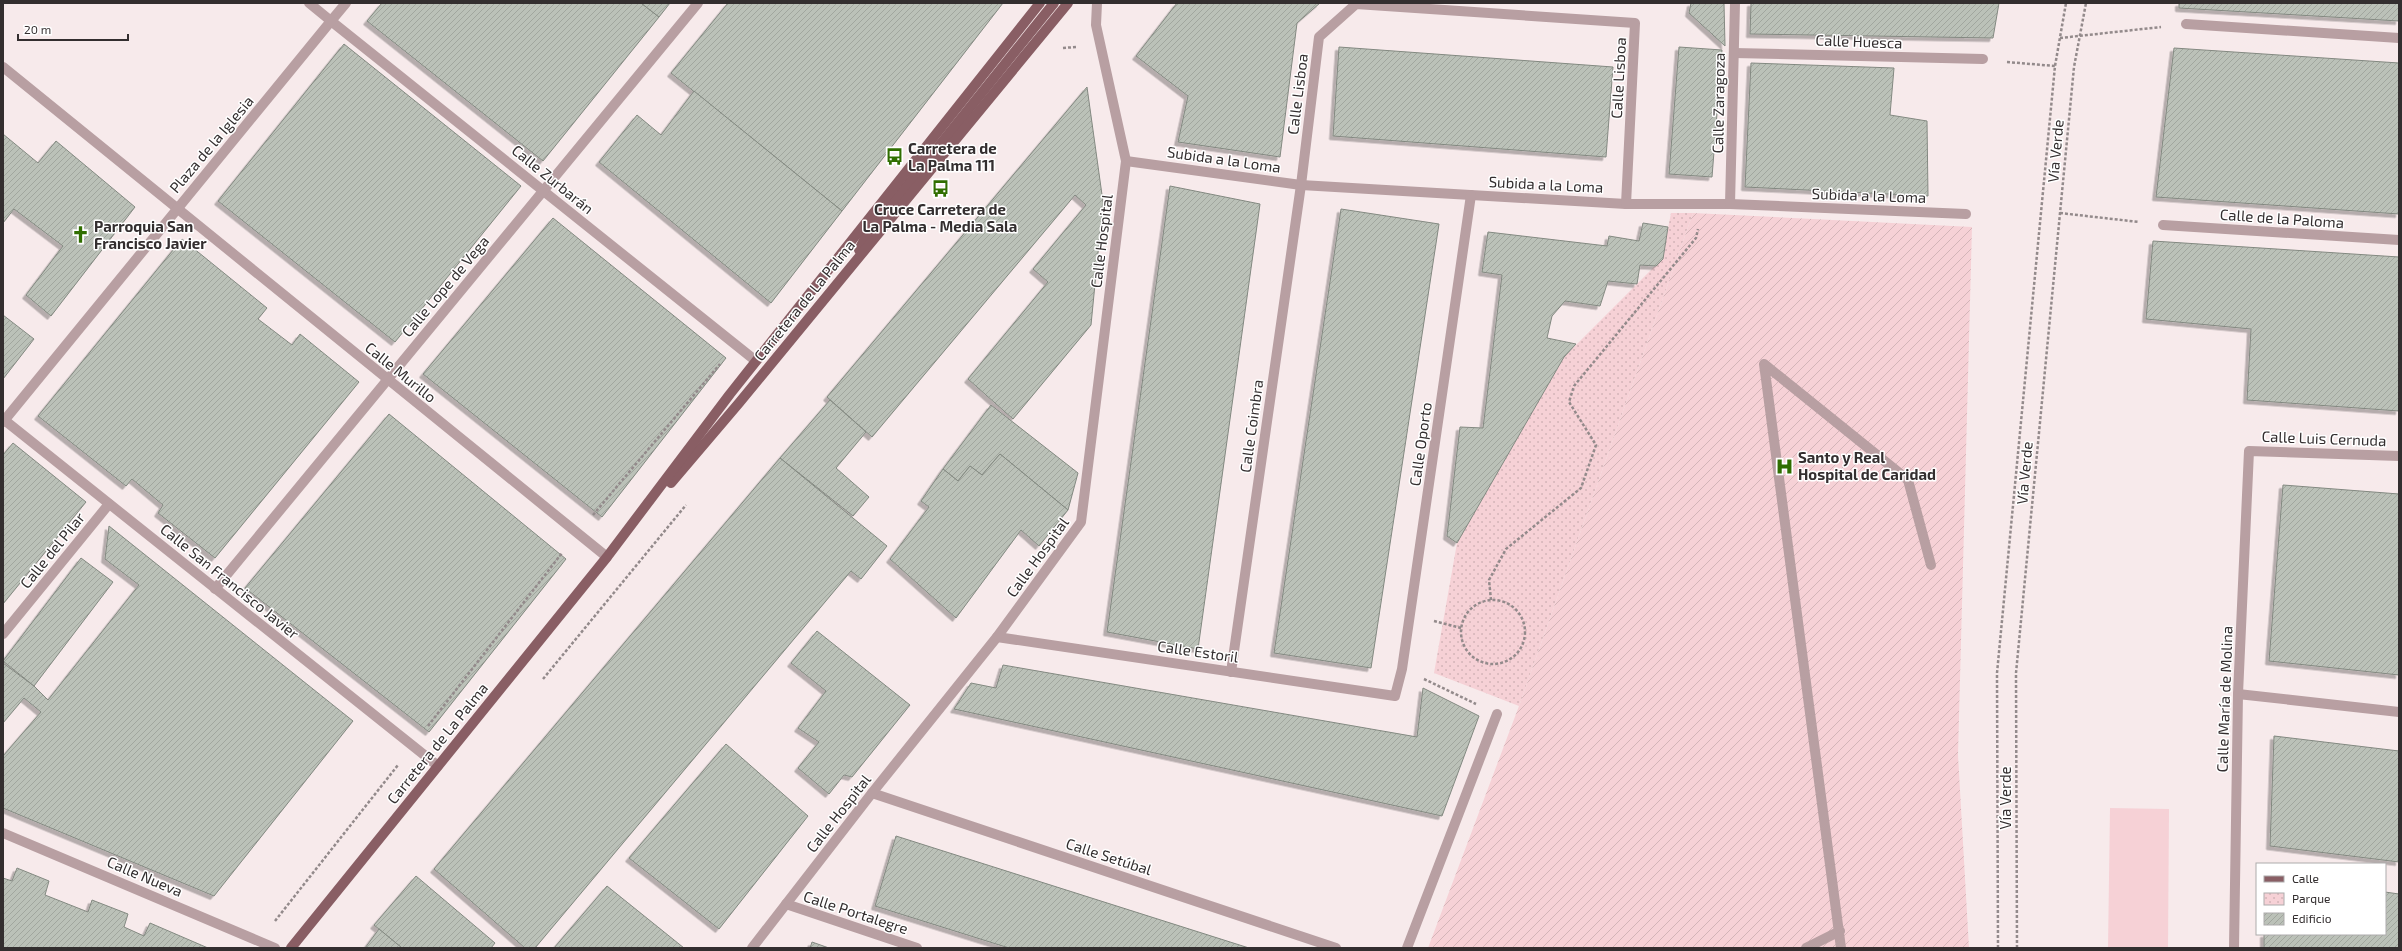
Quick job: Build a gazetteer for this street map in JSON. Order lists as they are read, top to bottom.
{
  "streets": {
    "main road": ["Carretera de La Palma"],
    "street": [
      "Calle Huesca",
      "Calle Lisboa",
      "Calle Zaragoza",
      "Plaza de la Iglesia",
      "Subida a la Loma",
      "Calle Zurbarán",
      "Calle de la Paloma",
      "Calle Hospital",
      "Calle Lope de Vega",
      "Calle Murillo",
      "Calle Coimbra",
      "Calle Luis Cernuda",
      "Calle Oporto",
      "Calle del Pilar",
      "Calle San Francisco Javier",
      "Calle Estoril",
      "Calle María de Molina",
      "Calle Setúbal",
      "Calle Nueva",
      "Calle Portalegre"
    ],
    "path": ["Vía Verde"]
  },
  "crossings": [
    ["Calle Huesca", "Calle Zaragoza"],
    ["Calle Lisboa", "Subida a la Loma"],
    ["Calle Lisboa", "Calle Coimbra"],
    ["Calle Zaragoza", "Subida a la Loma"],
    ["Plaza de la Iglesia", "Calle Zurbarán"],
    ["Plaza de la Iglesia", "Calle Murillo"],
    ["Subida a la Loma", "Calle Hospital"],
    ["Subida a la Loma", "Calle Coimbra"],
    ["Subida a la Loma", "Calle Oporto"],
    ["Calle Zurbarán", "Calle Lope de Vega"],
    ["Calle Zurbarán", "Carretera de La Palma"],
    ["Calle Hospital", "Calle Estoril"],
    ["Calle Hospital", "Calle Setúbal"],
    ["Calle Hospital", "Calle Portalegre"],
    ["Calle Lope de Vega", "Calle Murillo"],
    ["Calle Lope de Vega", "Calle San Francisco Javier"],
    ["Carretera de La Palma", "Calle Murillo"],
    ["Carretera de La Palma", "Calle San Francisco Javier"],
    ["Calle Coimbra", "Calle Estoril"],
    ["Calle Luis Cernuda", "Calle María de Molina"],
    ["Calle Oporto", "Calle Estoril"],
    ["Calle del Pilar", "Calle San Francisco Javier"]
  ],
  "places": {
    "bus stop": ["Carretera de La Palma 111", "Cruce Carretera de La Palma - Media Sala"],
    "church": ["Parroquia San Francisco Javier"],
    "hospital": ["Santo y Real Hospital de Caridad"]
  },
  "legend": ["Calle", "Parque", "Edificio"],
  "scale_bar": "20 m"
}
